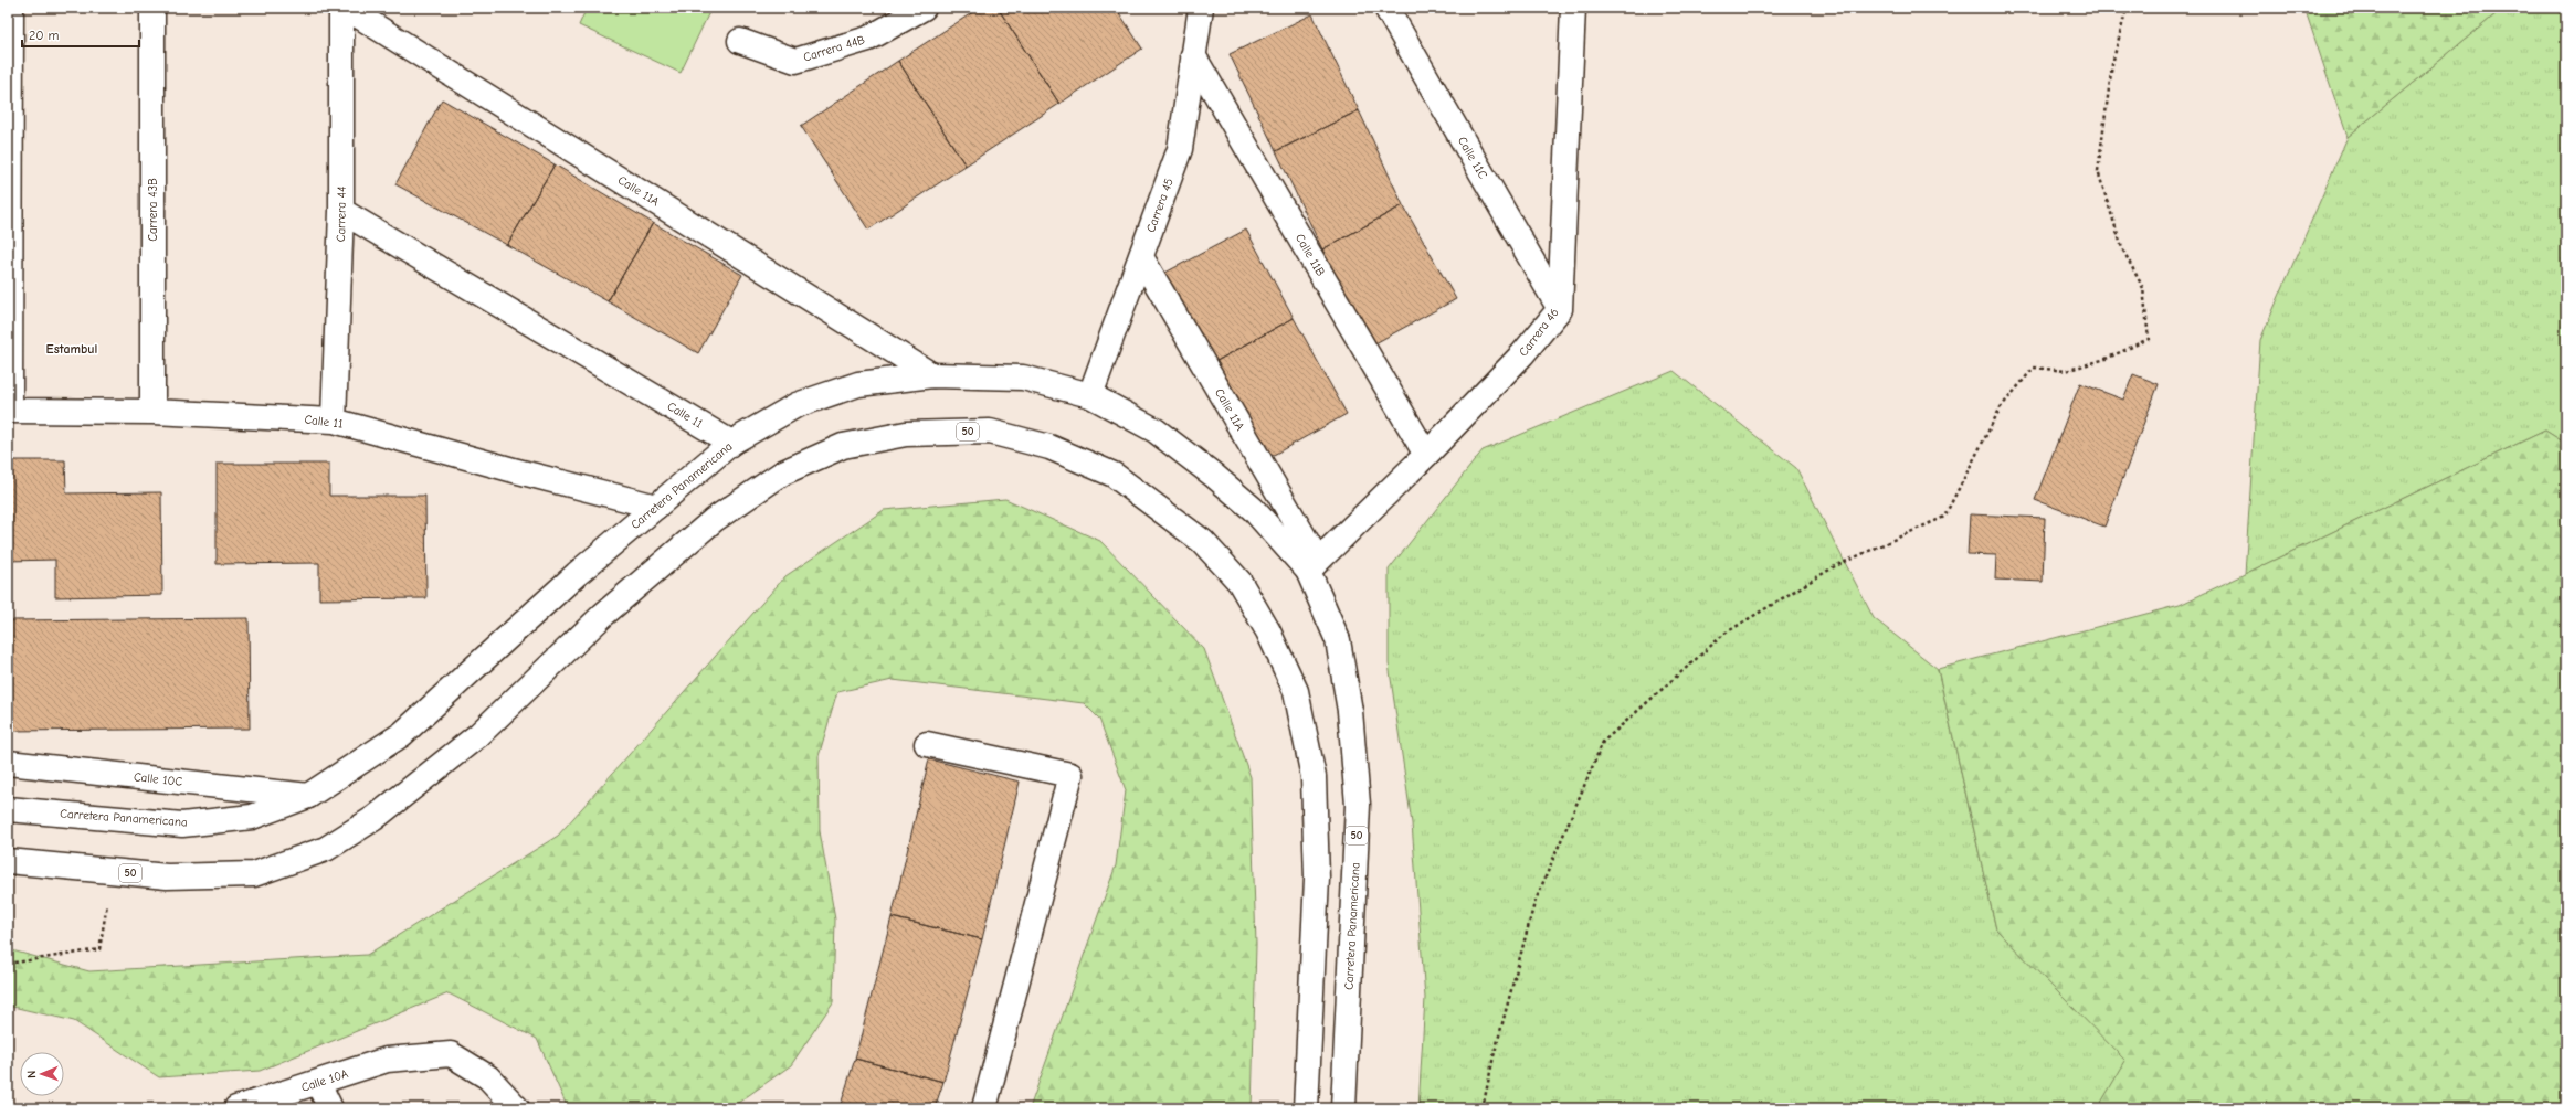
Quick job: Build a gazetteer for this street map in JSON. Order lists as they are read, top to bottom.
{
  "streets": {
    "main road": [
      "Carrera 44B",
      "Calle 11C",
      "Calle 11A",
      "Carrera 45",
      "Carrera 43B",
      "Carrera 44",
      "Calle 11B",
      "Carrera 46",
      "Calle 11",
      "50",
      "Carretera Panamericana",
      "Calle 10C",
      "Calle 10A"
    ]
  },
  "crossings": [
    ["Calle 11C", "Carrera 46"],
    ["Calle 11A", "Carrera 45"],
    ["Calle 11A", "Carrera 46"],
    ["Calle 11A", "Carretera Panamericana"],
    ["Carrera 45", "Calle 11B"],
    ["Carrera 45", "Carretera Panamericana"],
    ["Carrera 43B", "Calle 11"],
    ["Carrera 44", "Calle 11"],
    ["Calle 11B", "Carrera 46"],
    ["Carrera 46", "Carretera Panamericana"],
    ["Calle 11", "Carretera Panamericana"],
    ["Carretera Panamericana", "Calle 10C"]
  ],
  "districts": ["Estambul"],
  "scale_bar": "20 m",
  "north": "left"
}
